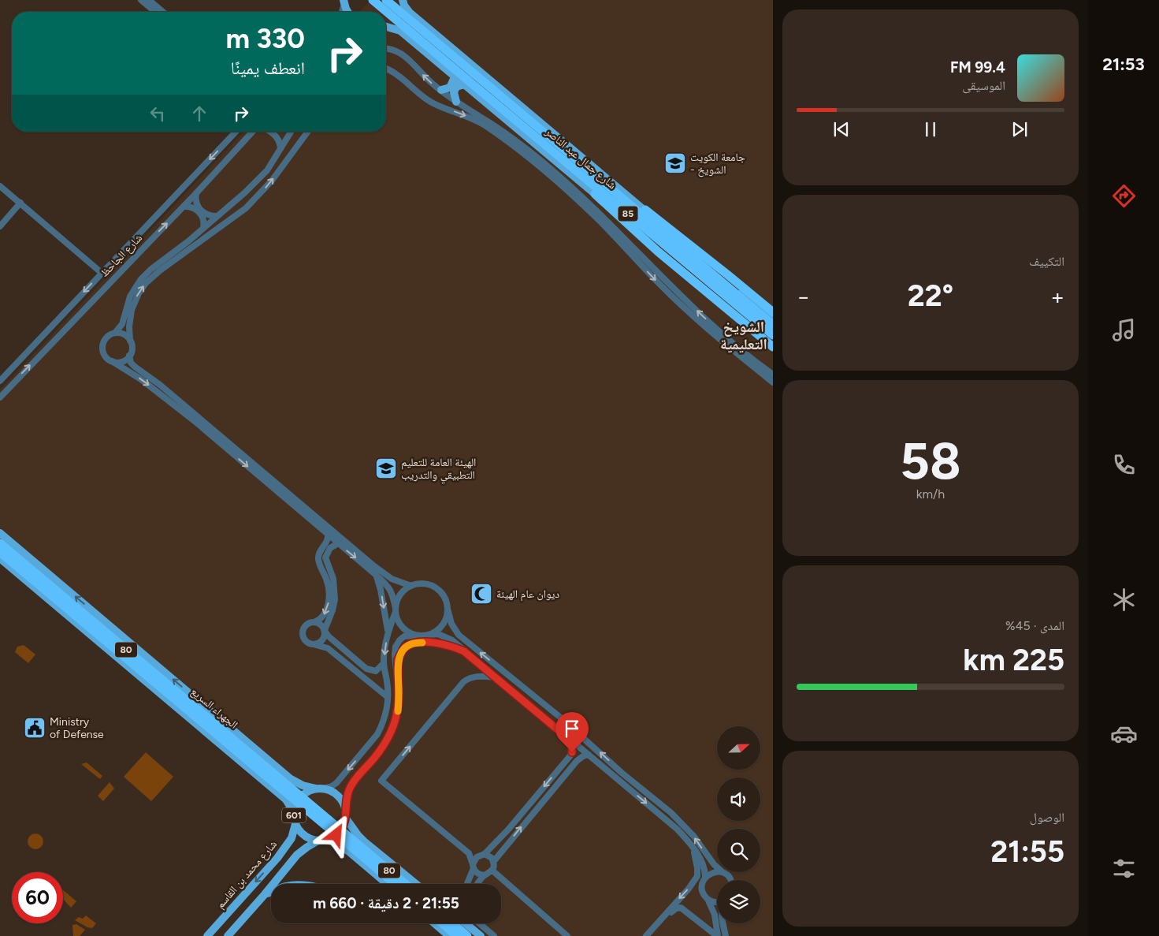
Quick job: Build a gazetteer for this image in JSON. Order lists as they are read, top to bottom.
{
  "streets": {
    "highway": [
      "شارع جمال عبد الناصر",
      "85",
      "80",
      "الجهراء السريع"
    ],
    "main road": ["601", "شارع محمد بن القاسم"],
    "street": ["شارع الجاحظ"]
  },
  "crossings": [
    ["الجهراء السريع", "601"],
    ["الجهراء السريع", "شارع محمد بن القاسم"],
    ["601", "شارع محمد بن القاسم"]
  ],
  "districts": ["الشويخ التعليمية"],
  "places": {
    "school or university": ["جامعة الكويت - الشويخ", "الهيئة العامة للتعليم التطبيقي والتدريب"],
    "mosque": ["ديوان عام الهيئة"],
    "public building": ["Ministry of Defense"]
  },
  "north": "right",
  "page": {
    "tabs": "21:53",
    "turn": ["330 m", "انعطف يمينًا"],
    "song": ["99.4 FM", "الموسيقى"],
    "tile": [
      "التكييف",
      ["58", "km/h"],
      ["المدى · 45%", "225 km"],
      ["الوصول", "21:55"]
    ],
    "heat": ["−", "22°", "+"],
    "limit": "60",
    "trip": "21:55 · 2 دقيقة · 660 m"
  }
}
